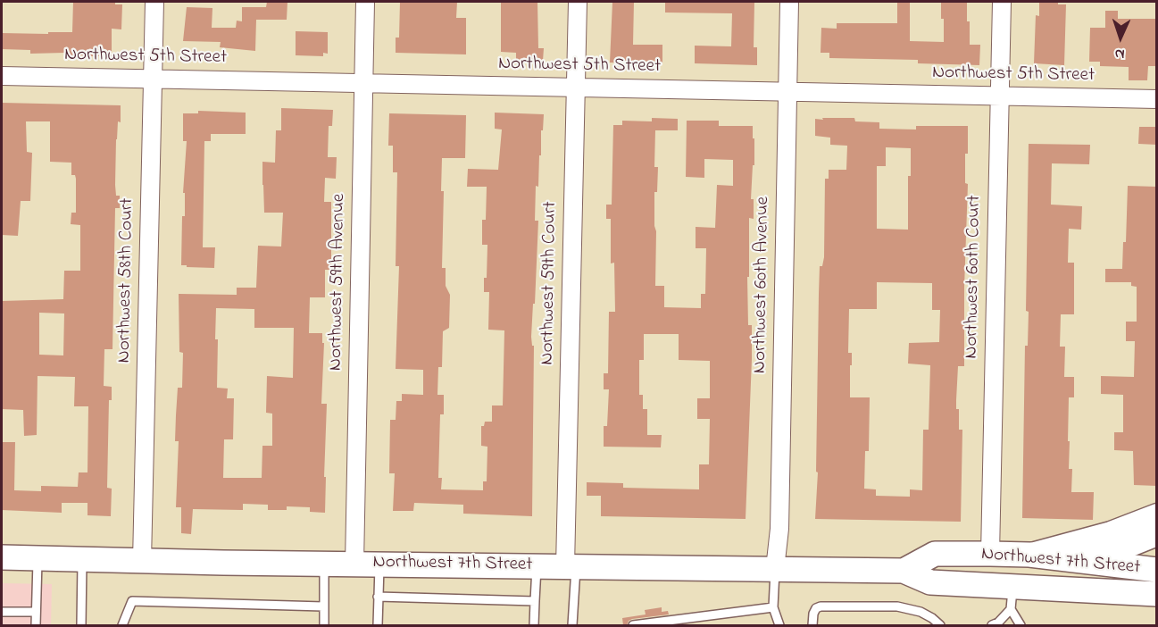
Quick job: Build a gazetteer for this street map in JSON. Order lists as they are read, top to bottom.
{
  "streets": {
    "main road": ["Northwest 7th Street"],
    "street": [
      "Northwest 5th Street",
      "Northwest 60th Court",
      "Northwest 58th Court",
      "Northwest 59th Avenue",
      "Northwest 59th Court",
      "Northwest 60th Avenue"
    ]
  },
  "crossings": [
    ["Northwest 5th Street", "Northwest 60th Court"],
    ["Northwest 5th Street", "Northwest 58th Court"],
    ["Northwest 5th Street", "Northwest 59th Avenue"],
    ["Northwest 5th Street", "Northwest 59th Court"],
    ["Northwest 5th Street", "Northwest 60th Avenue"],
    ["Northwest 60th Court", "Northwest 7th Street"],
    ["Northwest 58th Court", "Northwest 7th Street"],
    ["Northwest 59th Avenue", "Northwest 7th Street"],
    ["Northwest 59th Court", "Northwest 7th Street"],
    ["Northwest 60th Avenue", "Northwest 7th Street"]
  ],
  "north": "bottom"
}
